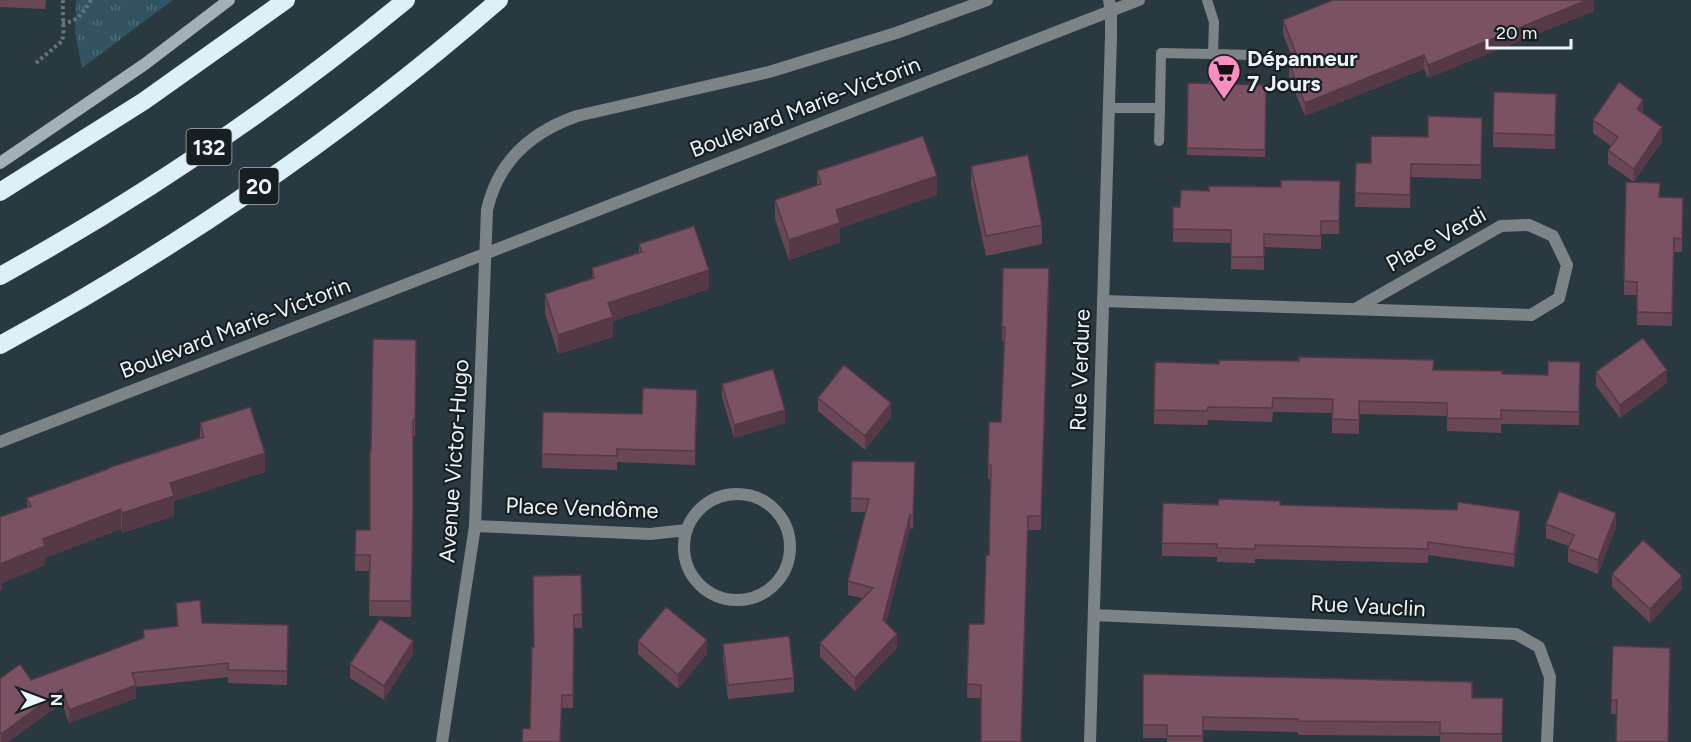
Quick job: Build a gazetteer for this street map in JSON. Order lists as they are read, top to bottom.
{
  "streets": {
    "highway": ["132", "20"],
    "street": [
      "Boulevard Marie-Victorin",
      "Place Verdi",
      "Rue Verdure",
      "Avenue Victor-Hugo",
      "Place Vendôme",
      "Rue Vauclin"
    ]
  },
  "crossings": [
    ["Boulevard Marie-Victorin", "Rue Verdure"],
    ["Boulevard Marie-Victorin", "Avenue Victor-Hugo"],
    ["Place Verdi", "Rue Verdure"],
    ["Rue Verdure", "Rue Vauclin"],
    ["Avenue Victor-Hugo", "Place Vendôme"]
  ],
  "places": {
    "supermarket": ["Dépanneur 7 Jours"]
  },
  "scale_bar": "20 m",
  "north": "right"
}
